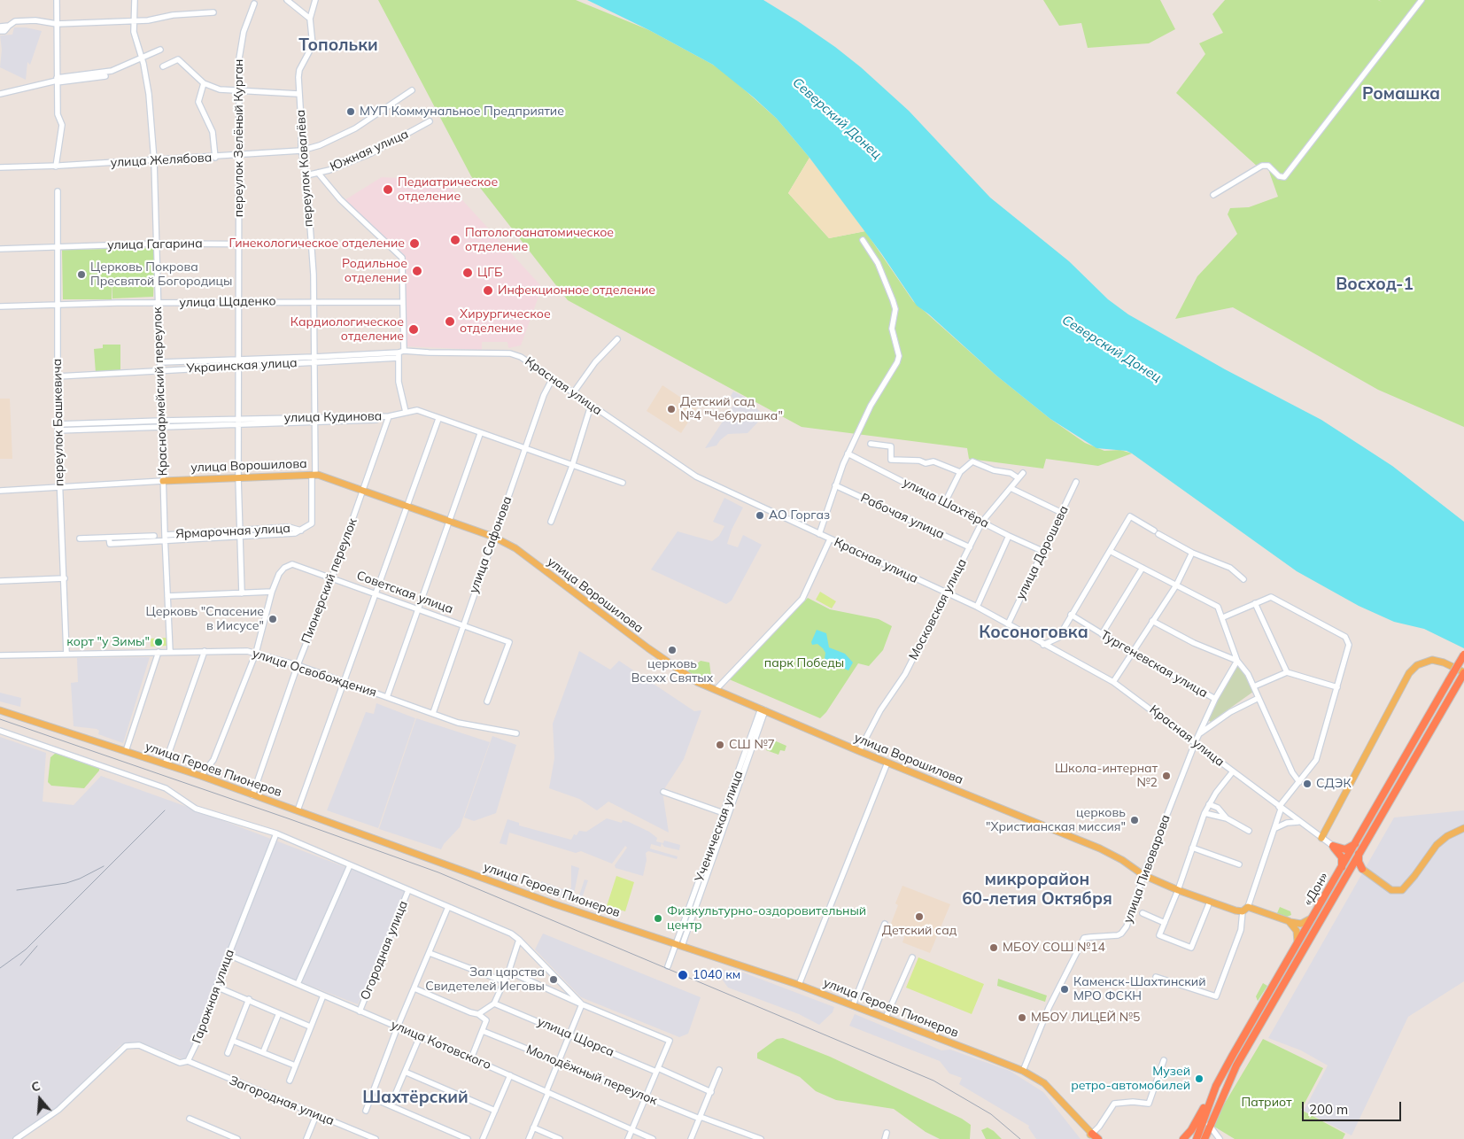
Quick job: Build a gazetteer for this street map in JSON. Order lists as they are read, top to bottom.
{
  "streets": {
    "highway": ["«Дон»"],
    "main road": ["улица Ворошилова", "улица Героев Пионеров"],
    "street": [
      "переулок Зелёный Курган",
      "Южная улица",
      "улица Желябова",
      "переулок Ковалёва",
      "улица Гагарина",
      "улица Щаденко",
      "Украинская улица",
      "Красная улица",
      "Красноармейский переулок",
      "улица Кудинова",
      "переулок Башкевича",
      "улица Шахтёра",
      "Рабочая улица",
      "Ярмарочная улица",
      "улица Сафонова",
      "улица Дорошева",
      "Пионерский переулок",
      "Советская улица",
      "Московская улица",
      "Тургеневская улица",
      "улица Освобождения",
      "Ученическая улица",
      "улица Пивоварова",
      "Огородная улица",
      "Гаражная улица",
      "улица Щорса",
      "улица Котовского",
      "Молодёжный переулок",
      "Загородная улица"
    ]
  },
  "crossings": [
    ["переулок Зелёный Курган", "улица Желябова"],
    ["переулок Зелёный Курган", "улица Гагарина"],
    ["переулок Зелёный Курган", "улица Щаденко"],
    ["переулок Зелёный Курган", "Украинская улица"],
    ["переулок Зелёный Курган", "улица Кудинова"],
    ["переулок Зелёный Курган", "улица Ворошилова"],
    ["переулок Зелёный Курган", "Ярмарочная улица"],
    ["Южная улица", "переулок Ковалёва"],
    ["улица Желябова", "переулок Ковалёва"],
    ["улица Желябова", "Красноармейский переулок"],
    ["переулок Ковалёва", "улица Гагарина"],
    ["переулок Ковалёва", "улица Щаденко"],
    ["переулок Ковалёва", "Украинская улица"],
    ["переулок Ковалёва", "улица Кудинова"],
    ["переулок Ковалёва", "улица Ворошилова"],
    ["переулок Ковалёва", "Ярмарочная улица"],
    ["улица Гагарина", "Красноармейский переулок"],
    ["улица Гагарина", "переулок Башкевича"],
    ["улица Щаденко", "Красноармейский переулок"],
    ["улица Щаденко", "переулок Башкевича"],
    ["Украинская улица", "Красная улица"],
    ["Украинская улица", "Красноармейский переулок"],
    ["Украинская улица", "переулок Башкевича"],
    ["Красная улица", "улица Сафонова"],
    ["Красная улица", "улица Дорошева"],
    ["Красная улица", "Московская улица"],
    ["Красная улица", "улица Пивоварова"],
    ["Красноармейский переулок", "улица Кудинова"],
    ["Красноармейский переулок", "улица Ворошилова"],
    ["Красноармейский переулок", "Ярмарочная улица"],
    ["Красноармейский переулок", "улица Освобождения"],
    ["улица Кудинова", "переулок Башкевича"],
    ["улица Кудинова", "улица Сафонова"],
    ["улица Кудинова", "Пионерский переулок"],
    ["переулок Башкевича", "улица Ворошилова"],
    ["переулок Башкевича", "улица Освобождения"],
    ["улица Ворошилова", "улица Сафонова"],
    ["улица Ворошилова", "Пионерский переулок"],
    ["улица Ворошилова", "Московская улица"],
    ["улица Ворошилова", "Ученическая улица"],
    ["улица Ворошилова", "улица Пивоварова"],
    ["улица Шахтёра", "улица Дорошева"],
    ["улица Шахтёра", "Московская улица"],
    ["Рабочая улица", "Московская улица"],
    ["улица Сафонова", "Советская улица"],
    ["улица Сафонова", "улица Освобождения"],
    ["Пионерский переулок", "Советская улица"],
    ["Пионерский переулок", "улица Освобождения"],
    ["Пионерский переулок", "улица Героев Пионеров"],
    ["Тургеневская улица", "улица Пивоварова"],
    ["улица Героев Пионеров", "Ученическая улица"],
    ["улица Героев Пионеров", "улица Пивоварова"],
    ["Огородная улица", "улица Котовского"],
    ["Гаражная улица", "улица Котовского"],
    ["Гаражная улица", "Загородная улица"]
  ],
  "districts": [
    "Топольки",
    "Ромашка",
    "Восход-1",
    "Косоноговка",
    "микрорайон 60-летия Октября",
    "Шахтёрский"
  ],
  "water": ["Северский Донец"],
  "parks": ["парк Победы", "Патриот"],
  "places": [
    "МУП Коммунальное Предприятие",
    "Педиатрическое отделение",
    "Патологоанатомическое отделение",
    "Гинекологическое отделение",
    "Родильное отделение",
    "ЦГБ",
    "Церковь Покрова Пресвятой Богородицы",
    "Инфекционное отделение",
    "Хирургическое отделение",
    "Кардиологическое отделение",
    "Детский сад №4 \"Чебурашка\"",
    "АО Горгаз",
    "Церковь \"Спасение в Иисусе\"",
    "корт \"у Зимы\"",
    "церковь Всехх Святых",
    "СШ №7",
    "Школа-интернат №2",
    "СДЭК",
    "церковь \"Христианская миссия\"",
    "Детский сад",
    "Физкультурно-оздоровительный центр",
    "МБОУ СОШ №14",
    "1040 км",
    "Зал царства Свидетелей Иеговы",
    "Каменск-Шахтинский МРО ФСКН",
    "МБОУ ЛИЦЕЙ №5",
    "Музей ретро-автомобилей"
  ],
  "scale_bar": "200 m",
  "north": "top"
}
